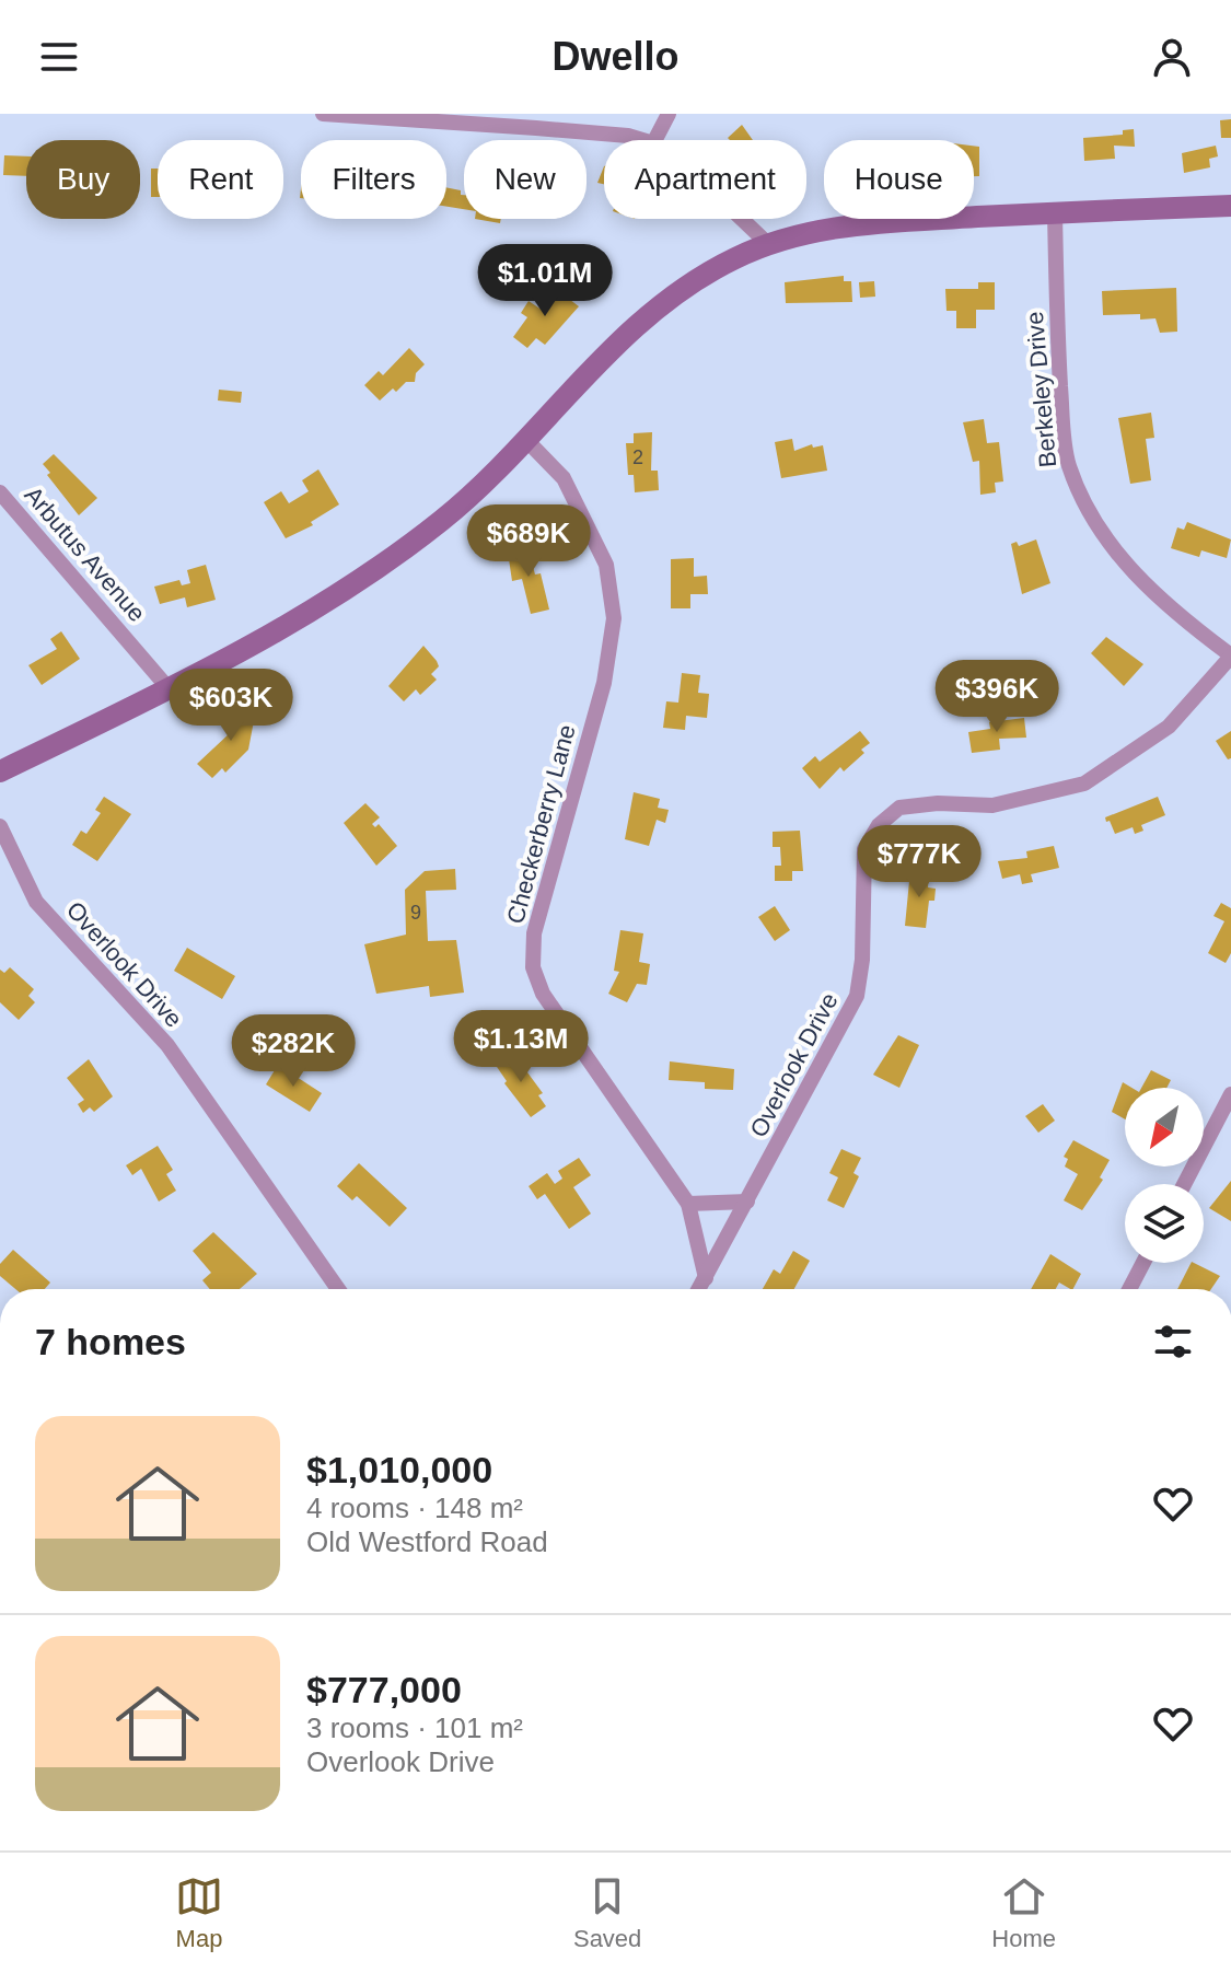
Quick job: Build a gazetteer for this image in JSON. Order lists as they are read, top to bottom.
{
  "streets": {
    "street": [
      "Berkeley Drive",
      "Arbutus Avenue",
      "Checkerberry Lane",
      "Overlook Drive"
    ]
  },
  "crossings": [
    ["Berkeley Drive", "Overlook Drive"],
    ["Checkerberry Lane", "Overlook Drive"]
  ],
  "house_numbers": ["2", "9"],
  "north": "bottom left",
  "page": {
    "header": "Dwello",
    "chip": [
      "Buy",
      "Rent",
      "Filters",
      "New",
      "Apartment",
      "House"
    ],
    "price": [
      "$1.01M",
      "$689K",
      "$396K",
      "$603K",
      "$777K",
      "$1.13M",
      "$282K"
    ],
    "heading": "7 homes",
    "list": [
      {
        "name": "$1,010,000",
        "note": "4 rooms · 148 m² · Old Westford Road"
      },
      {
        "name": "$777,000",
        "note": "3 rooms · 101 m² · Overlook Drive"
      }
    ],
    "tabs": ["Map", "Saved", "Home"]
  }
}
